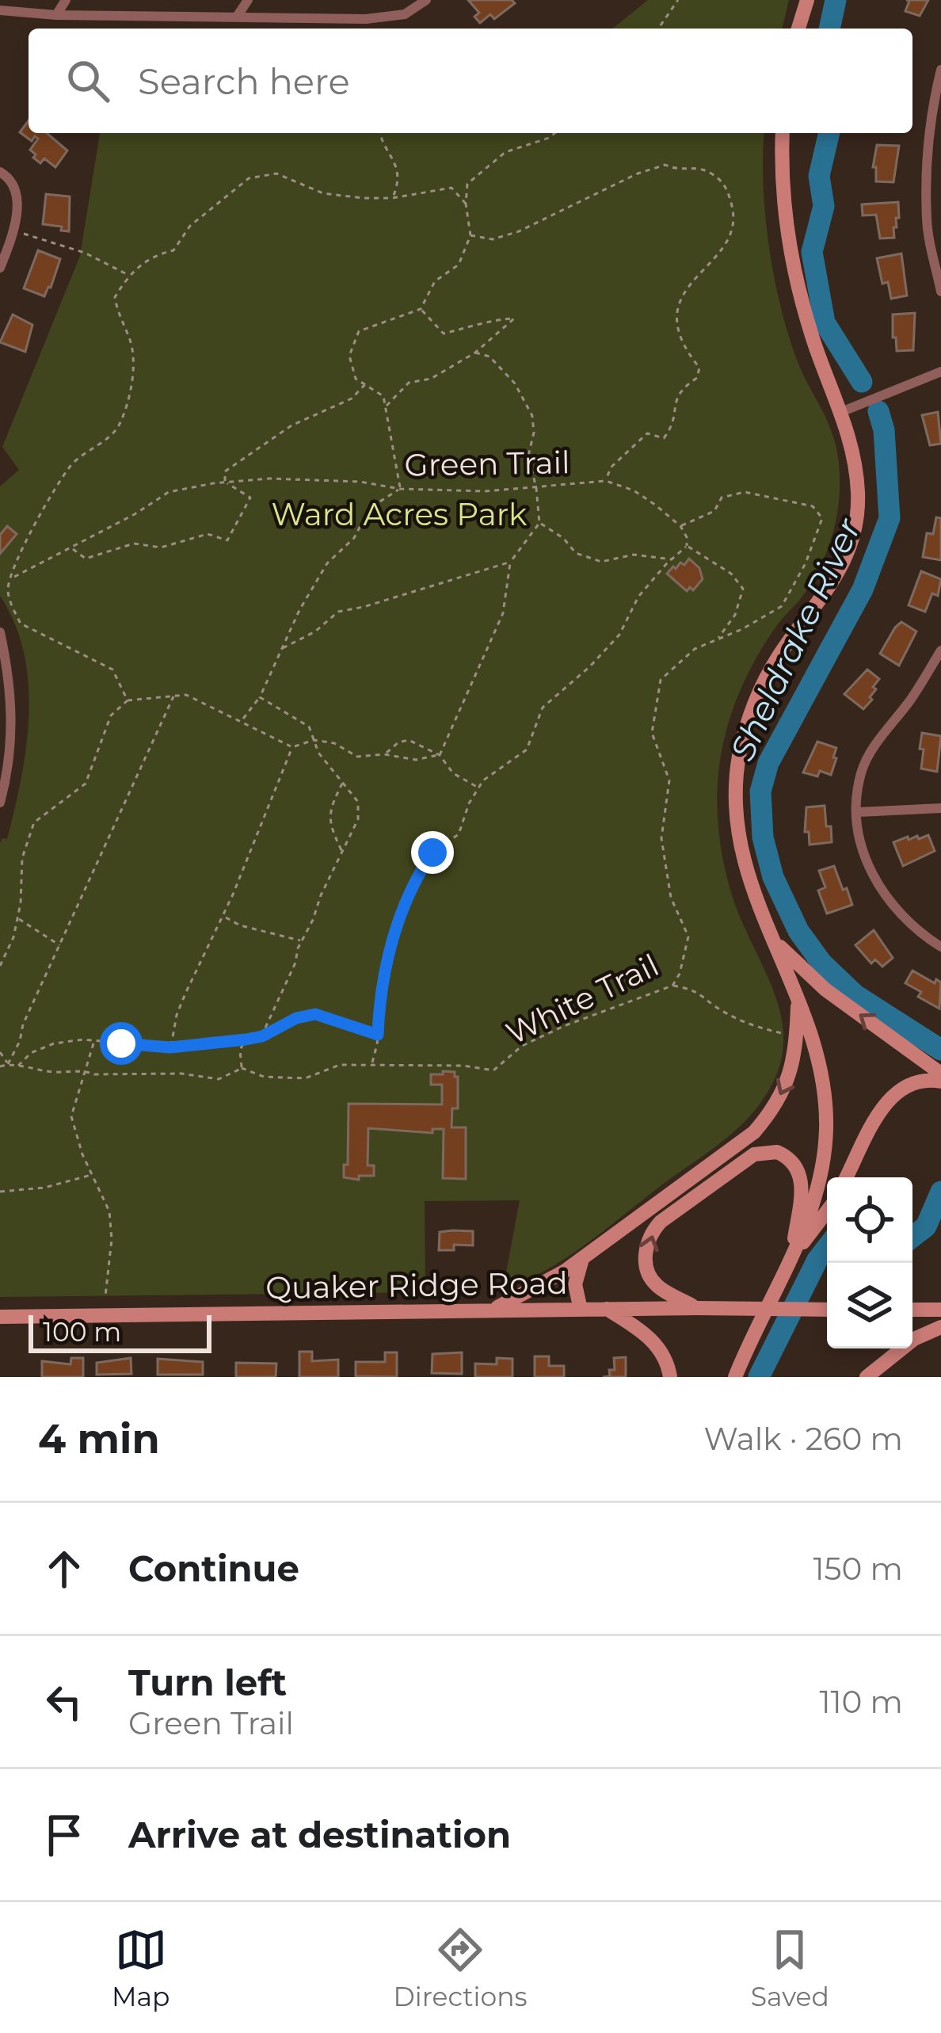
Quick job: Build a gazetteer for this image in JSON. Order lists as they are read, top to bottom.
{
  "streets": {
    "street": ["Quaker Ridge Road"],
    "path": ["Green Trail", "White Trail"]
  },
  "crossings": [
    ["Green Trail", "White Trail"]
  ],
  "water": ["Sheldrake River"],
  "parks": ["Ward Acres Park"],
  "scale_bar": "100 m",
  "page": {
    "search": "Search here",
    "scale": "100 m",
    "heading": ["4 min", "Walk · 260 m"],
    "list": [
      ["Continue", "150 m"],
      ["Turn left", "Green Trail", "110 m"],
      "Arrive at destination"
    ],
    "nav": ["Map", "Directions", "Saved"]
  }
}
